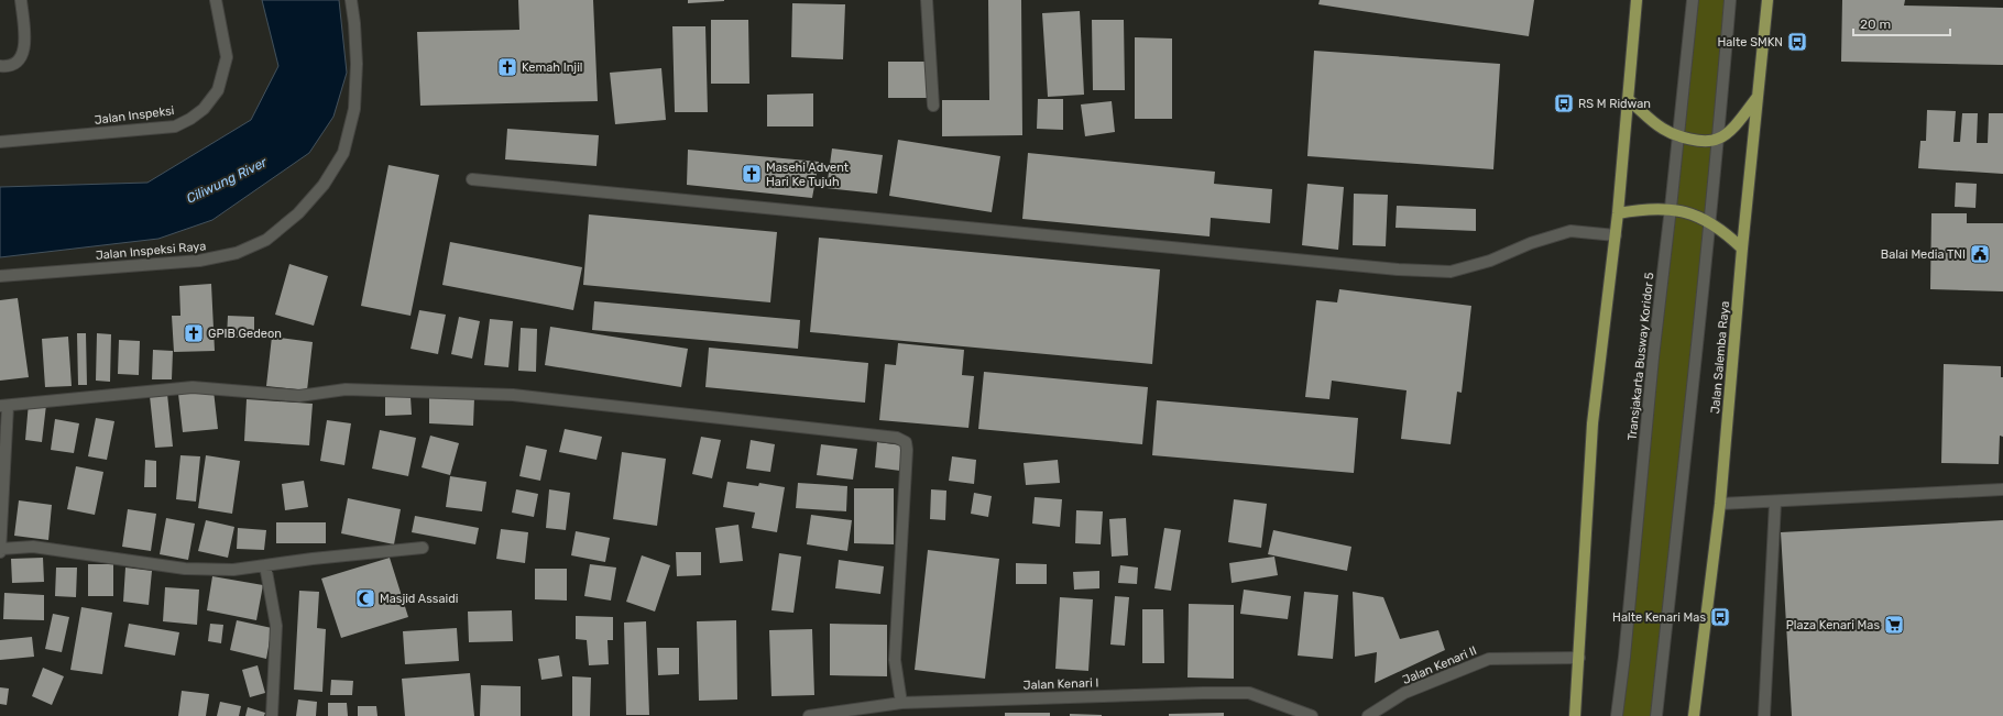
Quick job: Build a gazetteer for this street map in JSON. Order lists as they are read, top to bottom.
{
  "streets": {
    "main road": ["Jalan Salemba Raya"],
    "street": [
      "Jalan Inspeksi",
      "Jalan Inspeksi Raya",
      "Transjakarta Busway Koridor 5",
      "Jalan Kenari II",
      "Jalan Kenari I"
    ]
  },
  "water": ["Ciliwung River"],
  "places": {
    "bus stop": ["Halte SMKN", "RS M Ridwan", "Halte Kenari Mas"],
    "church": ["Kemah Injil", "Masehi Advent Hari Ke Tujuh", "GPIB Gedeon"],
    "public building": ["Balai Media TNI"],
    "mosque": ["Masjid Assaidi"],
    "supermarket": ["Plaza Kenari Mas"]
  },
  "scale_bar": "20 m"
}
